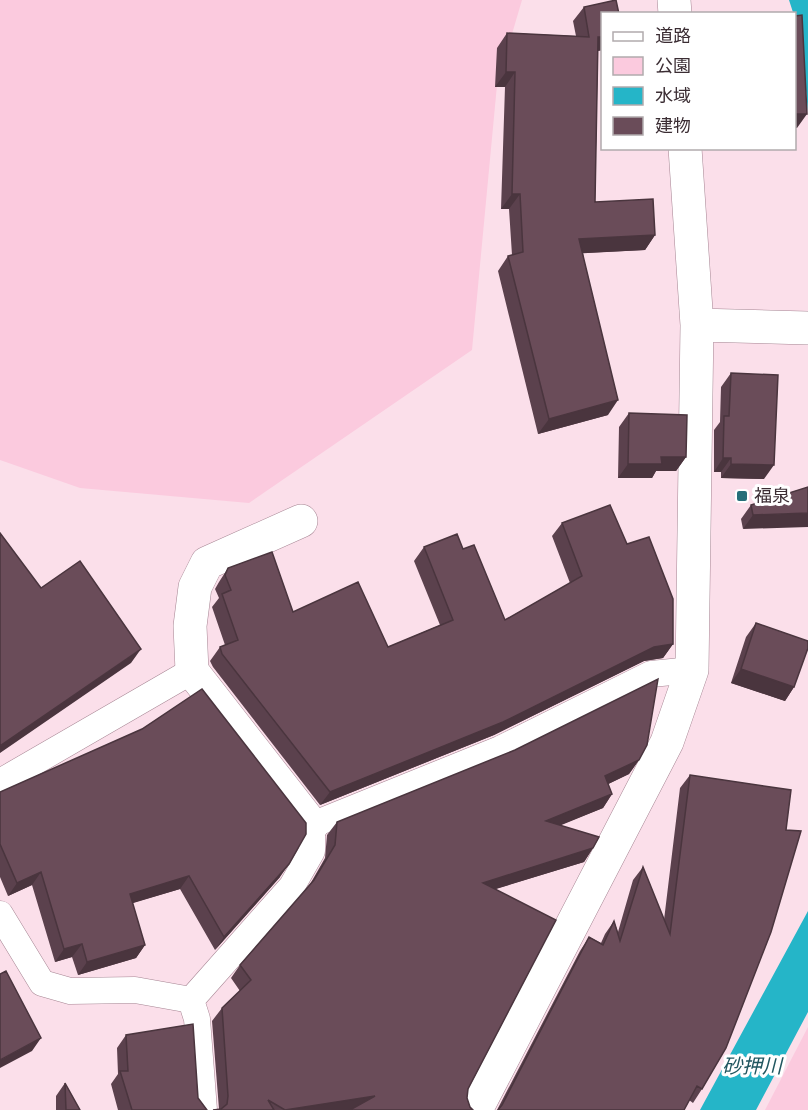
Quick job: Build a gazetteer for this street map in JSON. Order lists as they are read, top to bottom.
{
  "water": ["砂押川"],
  "places": {
    "transit": ["福泉"]
  },
  "legend": [
    "道路",
    "公園",
    "水域",
    "建物"
  ]
}
